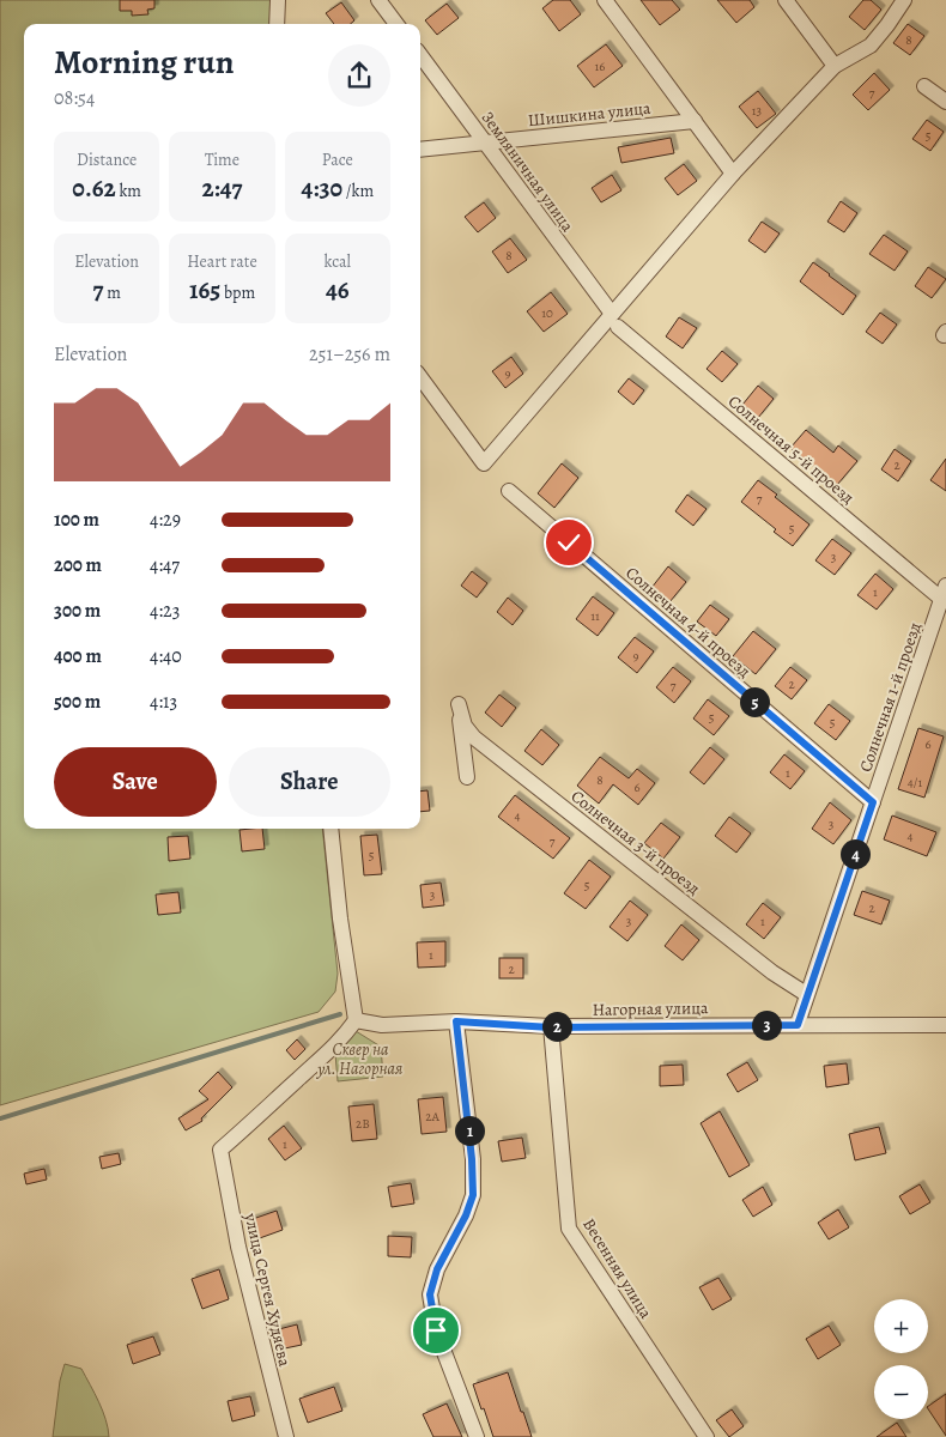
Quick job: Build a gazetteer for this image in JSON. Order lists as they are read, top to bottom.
{
  "streets": {
    "street": [
      "Шишкина улица",
      "Земляничная улица",
      "Солнечная 5-й проезд",
      "Солнечная 4-й проезд",
      "Солнечная 1-й проезд",
      "Солнечная 3-й проезд",
      "Нагорная улица",
      "Весенняя улица",
      "улица Сергея Худяева"
    ]
  },
  "crossings": [
    ["Шишкина улица", "Земляничная улица"],
    ["Земляничная улица", "Солнечная 5-й проезд"],
    ["Солнечная 5-й проезд", "Солнечная 1-й проезд"],
    ["Солнечная 4-й проезд", "Солнечная 1-й проезд"],
    ["Солнечная 1-й проезд", "Солнечная 3-й проезд"],
    ["Солнечная 1-й проезд", "Нагорная улица"],
    ["Нагорная улица", "Весенняя улица"],
    ["Нагорная улица", "улица Сергея Худяева"]
  ],
  "parks": ["Сквер на ул. Нагорная"],
  "house_numbers": [
    "8",
    "16",
    "7",
    "13",
    "5",
    "8",
    "10",
    "9",
    "2",
    "7",
    "5",
    "3",
    "1",
    "11",
    "9",
    "2",
    "7",
    "5",
    "5",
    "6",
    "1",
    "8",
    "4/1",
    "6",
    "4",
    "3",
    "4",
    "7",
    "5",
    "5",
    "3",
    "2",
    "3",
    "1",
    "1",
    "2",
    "2А",
    "2В",
    "1"
  ],
  "page": {
    "heading": ["Morning run", "08:54"],
    "stats": [
      ["Distance", "0.62 km"],
      ["Time", "2:47"],
      ["Pace", "4:30 /km"],
      ["Elevation", "7 m"],
      ["Heart rate", "165 bpm"],
      ["kcal", "46"]
    ],
    "chart": ["Elevation", "251–256 m"],
    "list": [
      {
        "name": "100 m",
        "note": "4:29"
      },
      {
        "name": "200 m",
        "note": "4:47"
      },
      {
        "name": "300 m",
        "note": "4:23"
      },
      {
        "name": "400 m",
        "note": "4:40"
      },
      {
        "name": "500 m",
        "note": "4:13"
      }
    ],
    "pins": [
      "5",
      "4",
      "3",
      "2",
      "1"
    ],
    "buttons": ["Save", "Share"],
    "map_buttons": ["+", "−"]
  }
}
